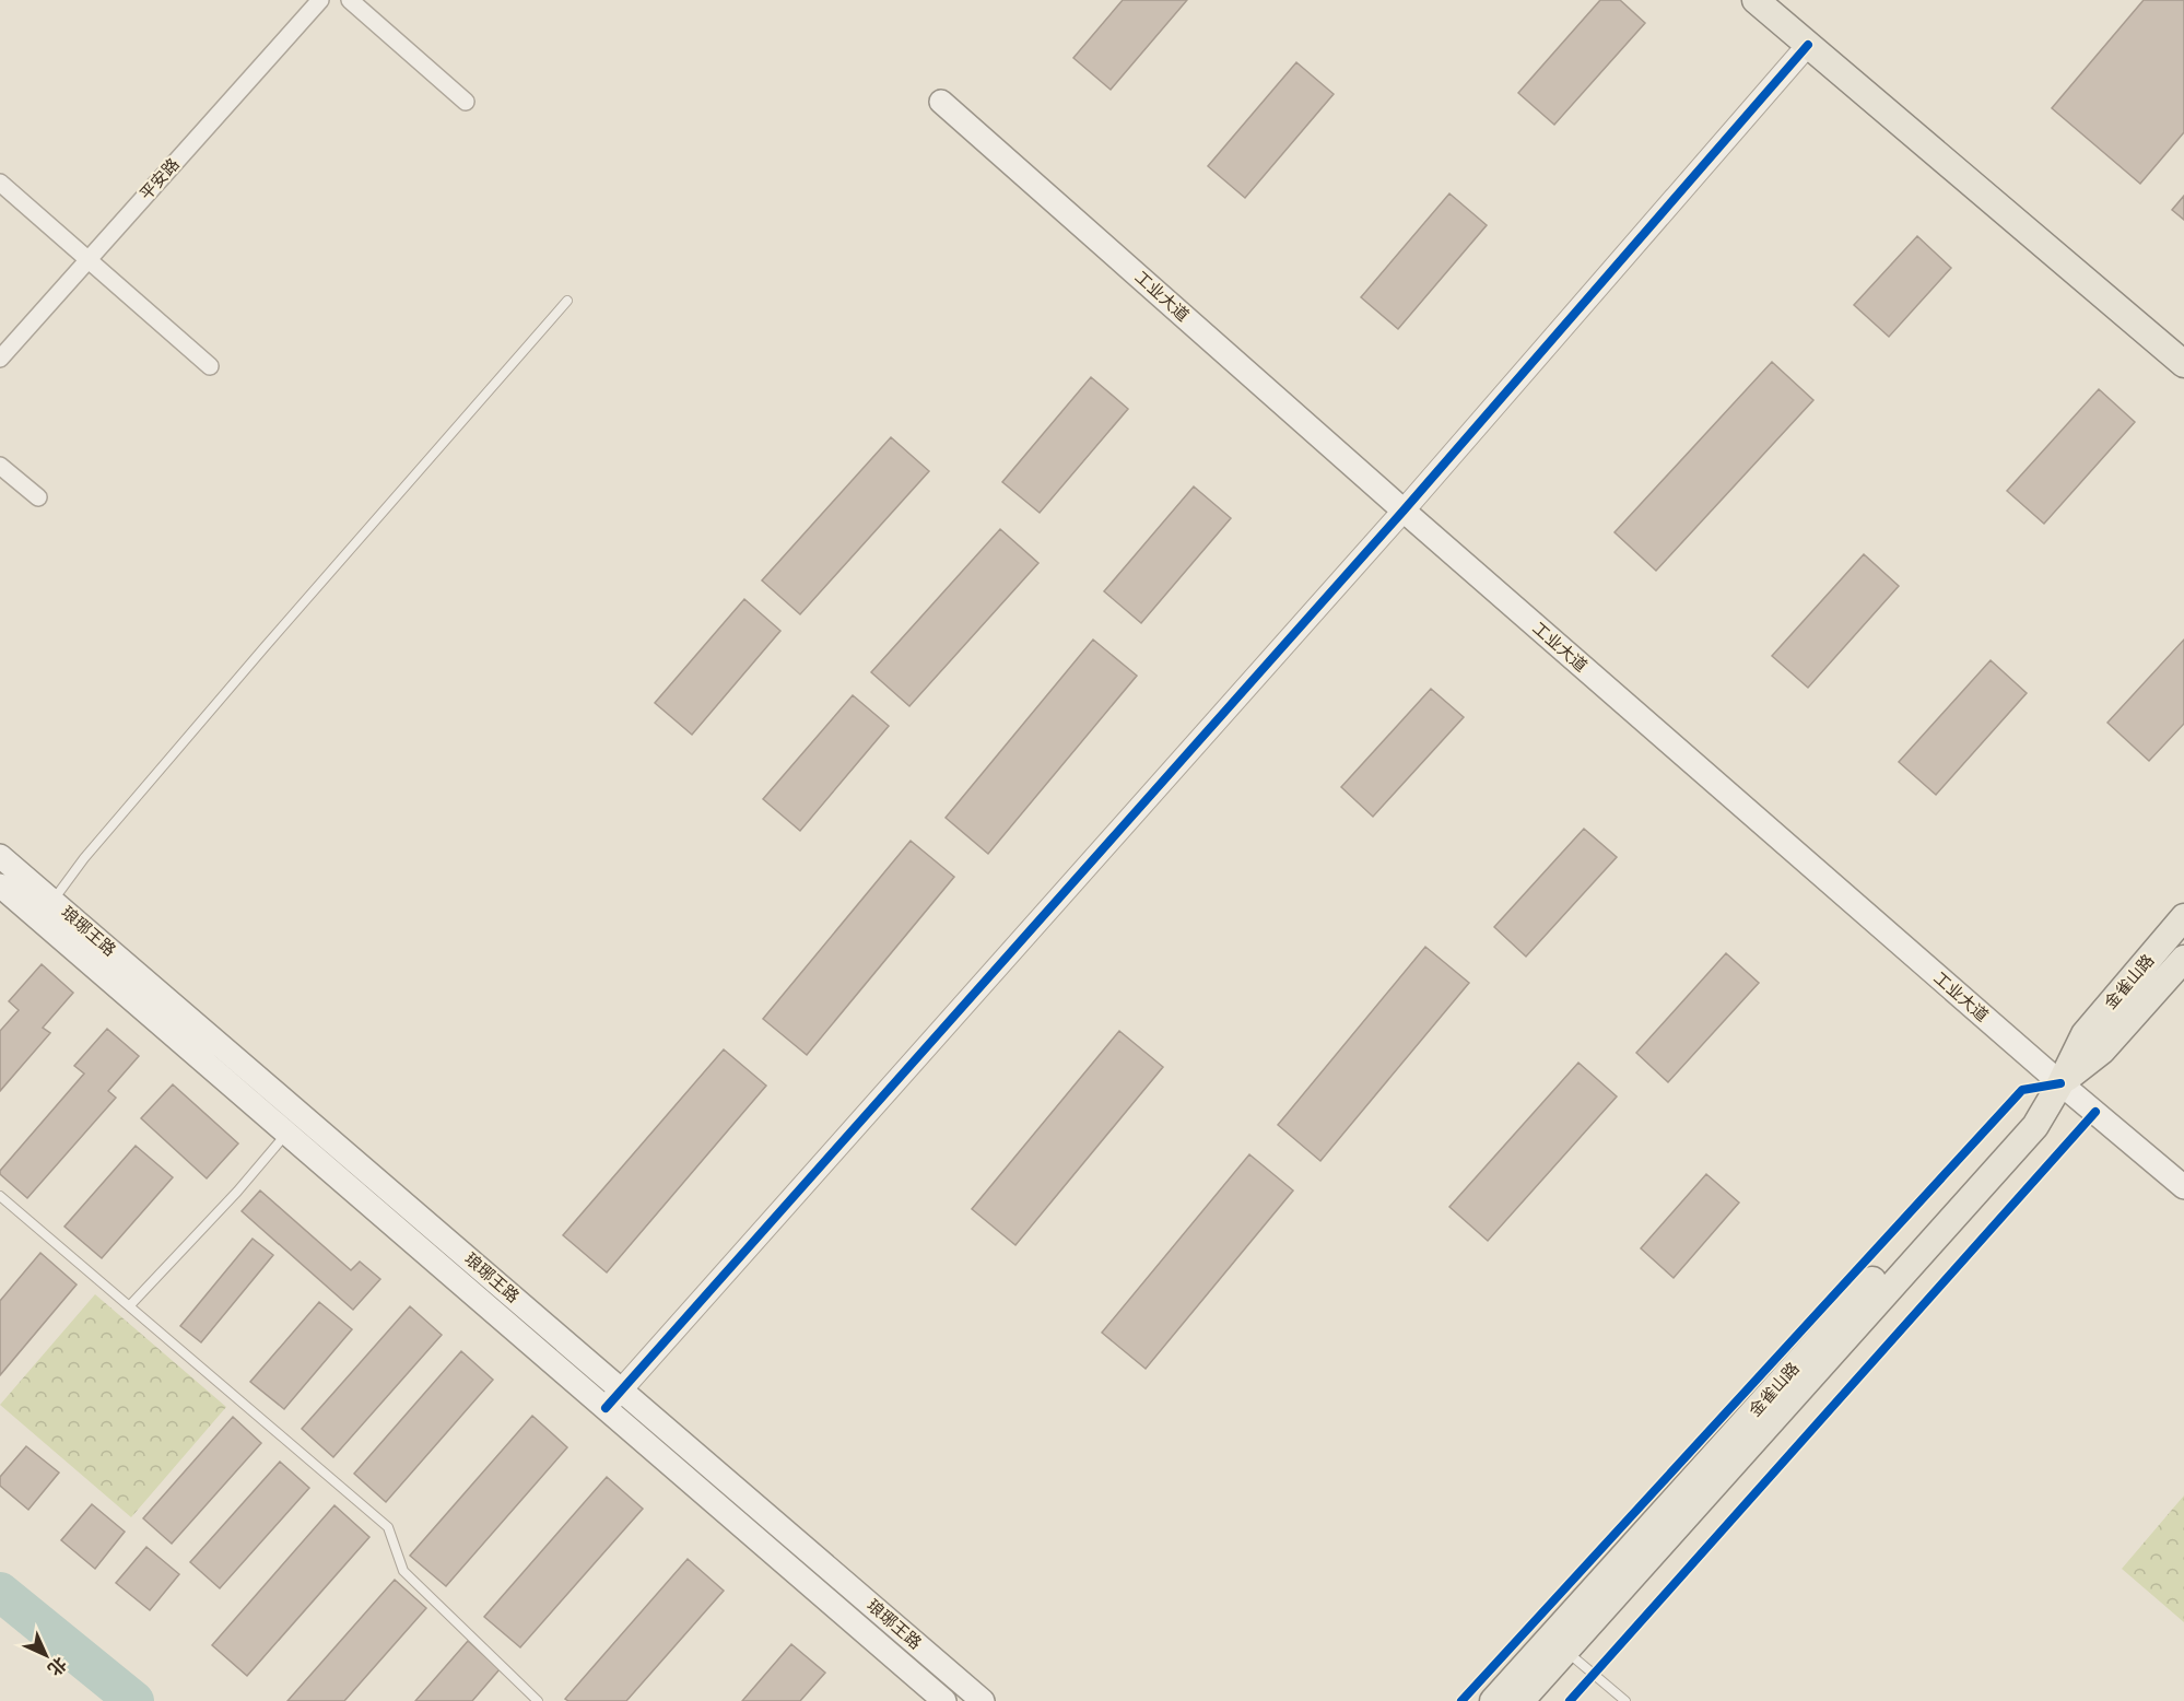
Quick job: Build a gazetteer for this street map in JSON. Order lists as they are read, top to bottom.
{
  "streets": {
    "main road": ["工业大道", "琅琊王路", "金雀山路"],
    "street": ["平安路"]
  },
  "crossings": [
    ["工业大道", "金雀山路"]
  ],
  "north": "bottom right"
}
